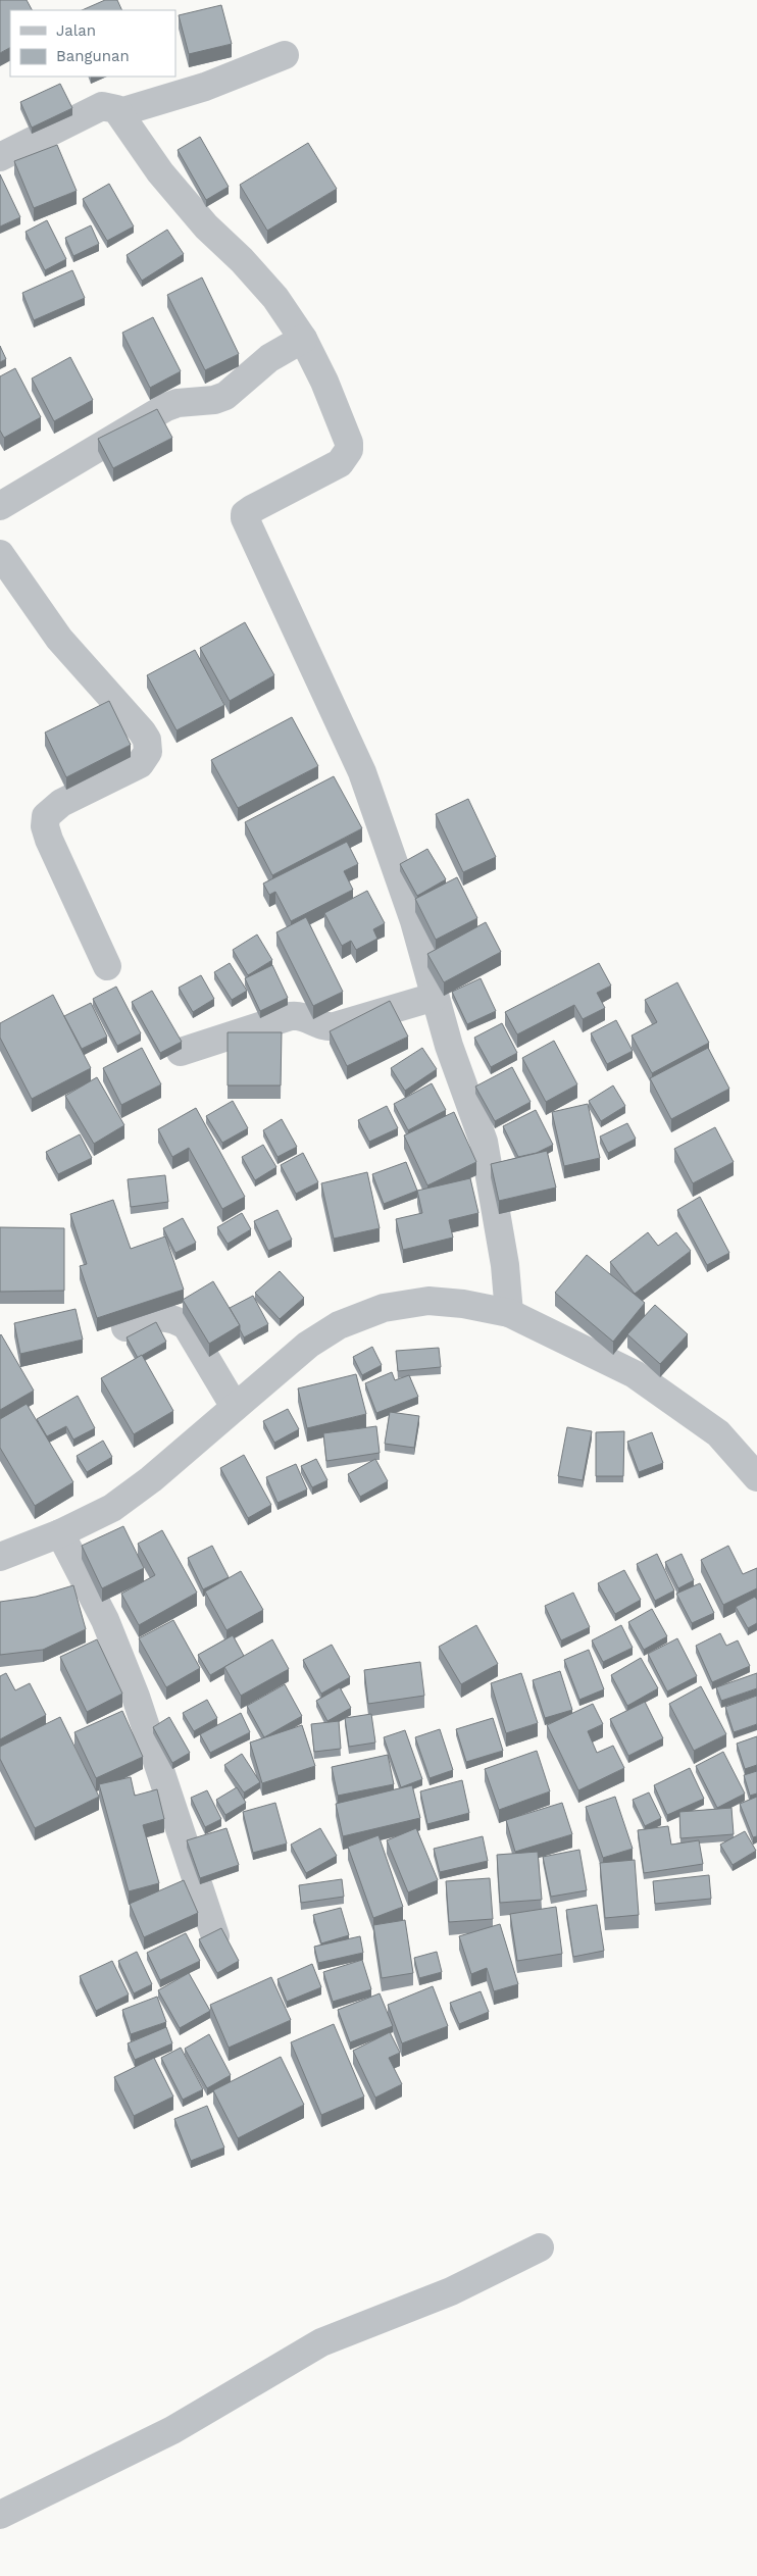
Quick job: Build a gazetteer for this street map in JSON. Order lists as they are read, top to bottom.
{
  "legend": ["Jalan", "Bangunan"]
}
